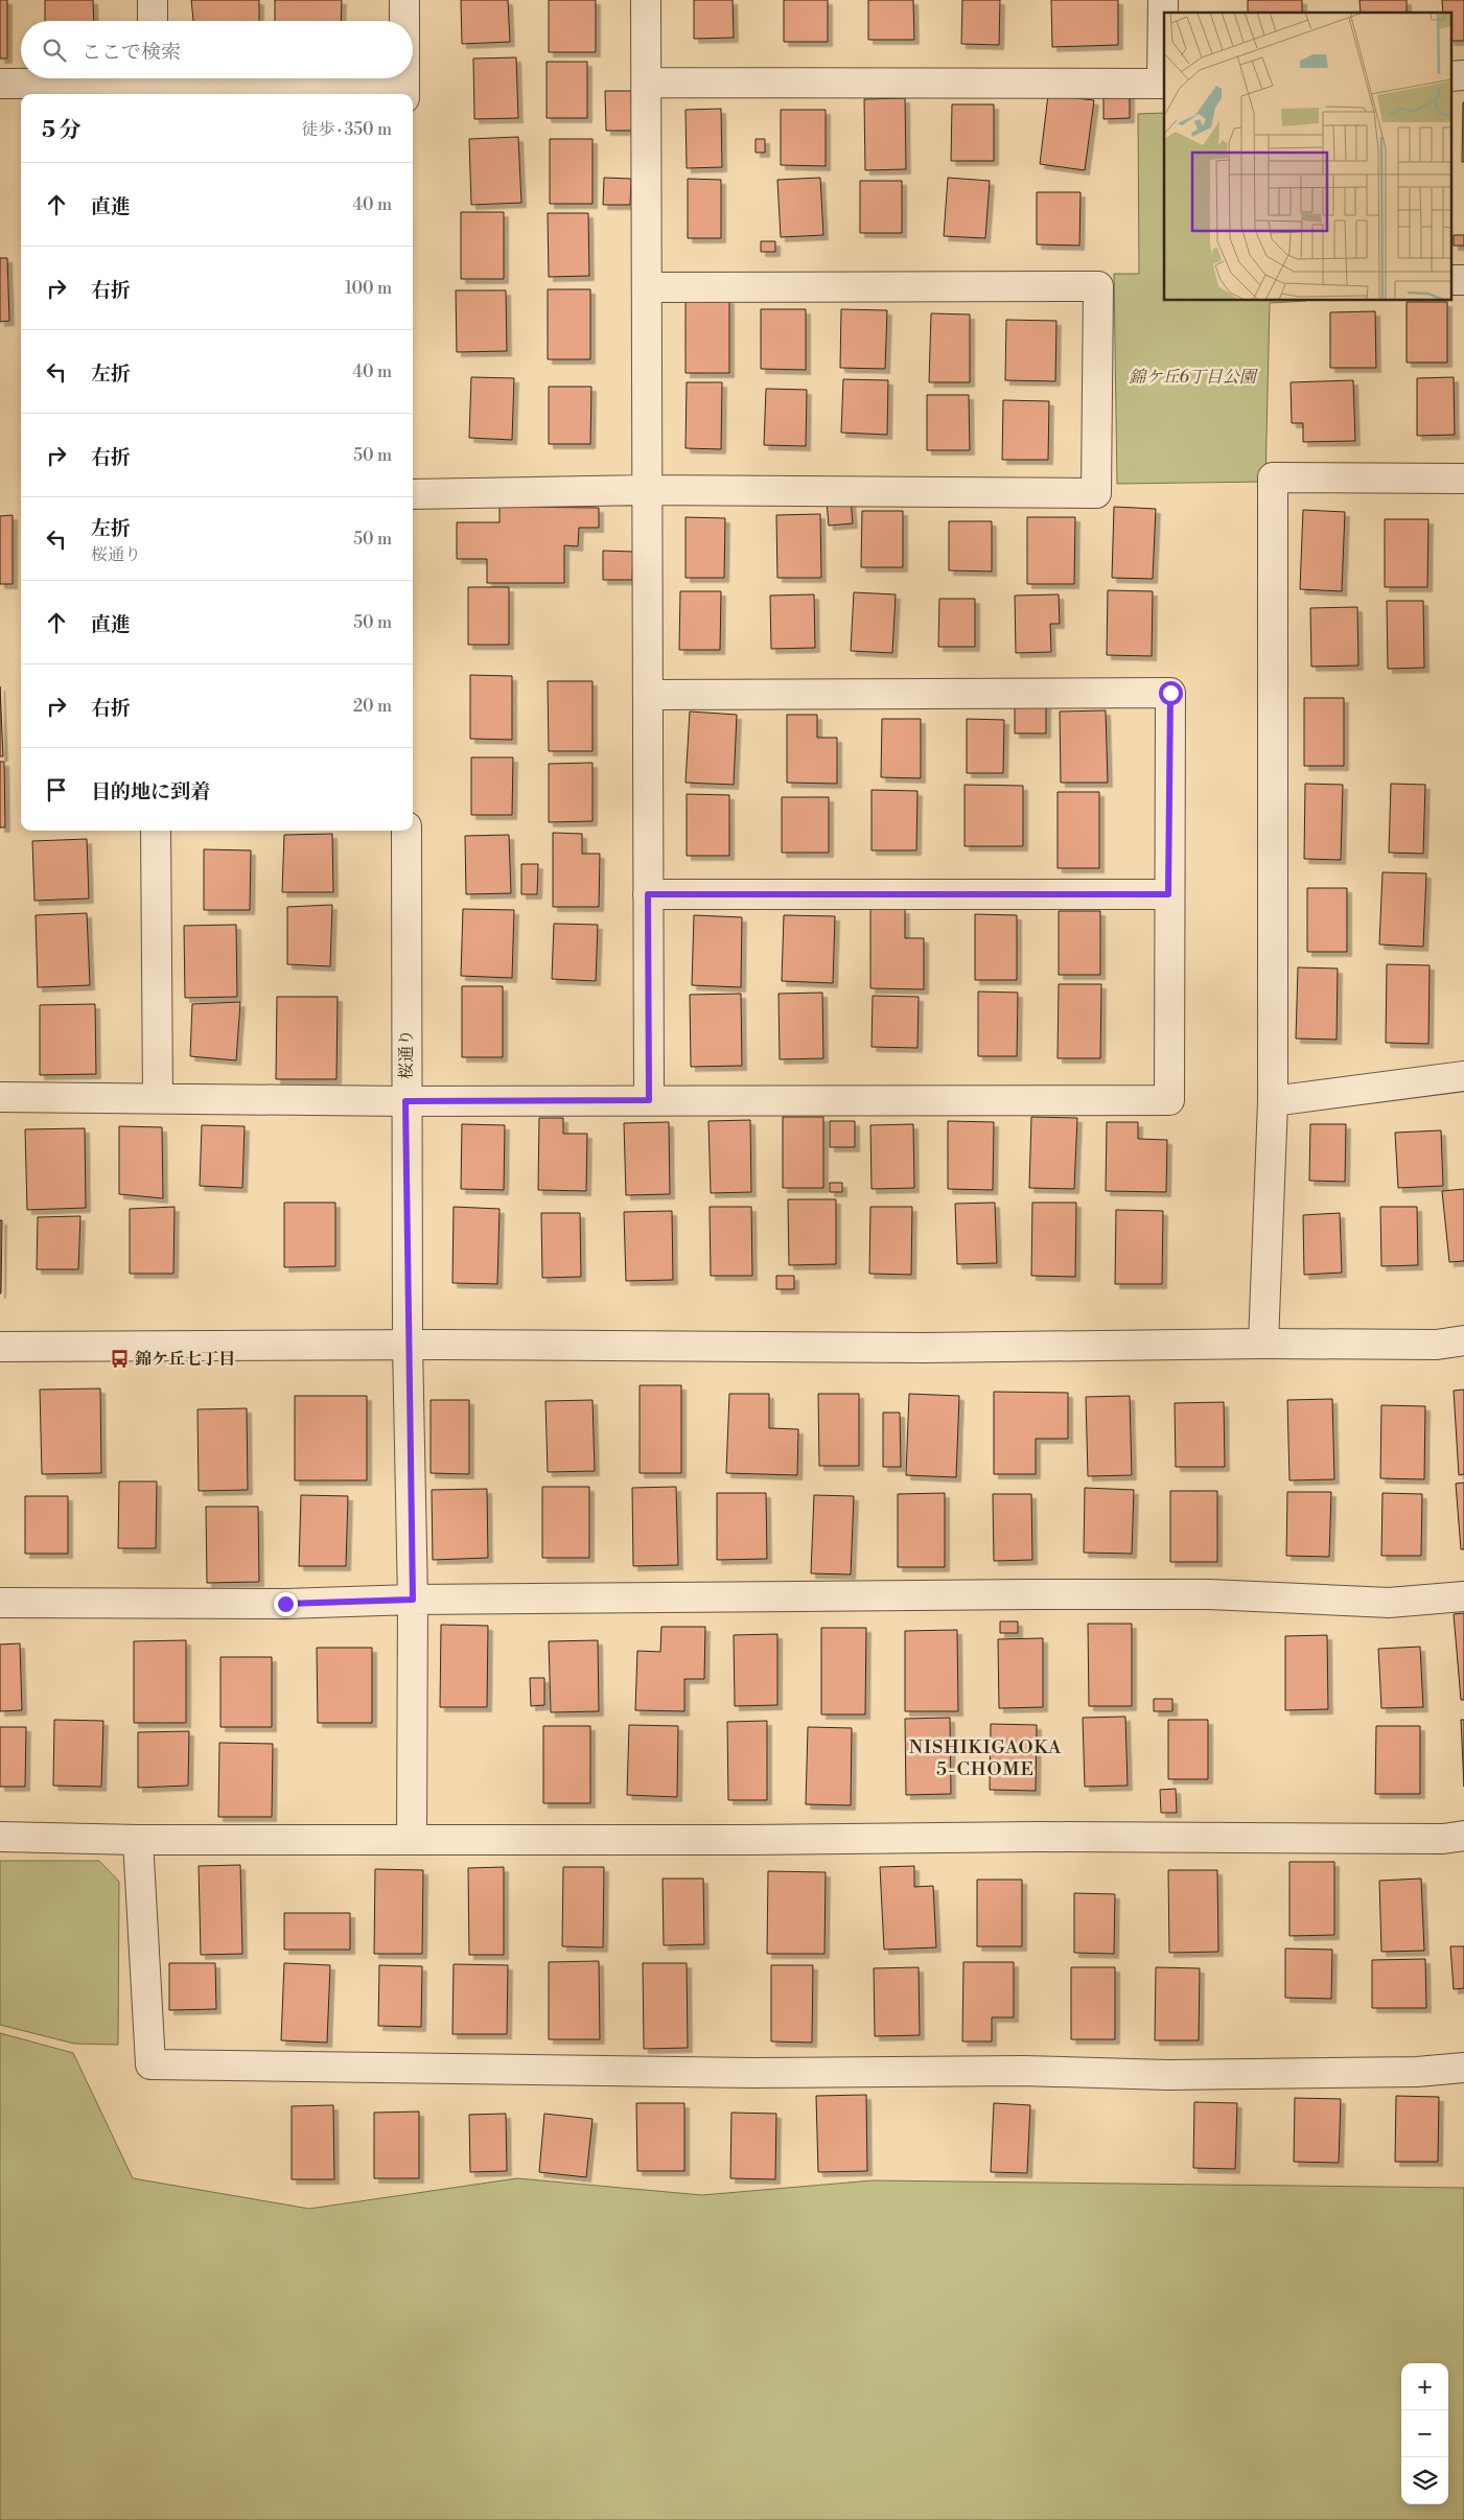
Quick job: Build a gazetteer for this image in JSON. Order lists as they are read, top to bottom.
{
  "streets": {
    "street": ["桜通り"]
  },
  "districts": ["NISHIKIGAOKA 5-CHOME"],
  "parks": ["錦ケ丘6丁目公園"],
  "places": {
    "bus stop": ["錦ケ丘七丁目"]
  },
  "page": {
    "search": "ここで検索",
    "heading": ["5 分", "徒歩 · 350 m"],
    "list": [
      ["直進", "40 m"],
      ["右折", "100 m"],
      ["左折", "40 m"],
      ["右折", "50 m"],
      ["左折", "桜通り", "50 m"],
      ["直進", "50 m"],
      ["右折", "20 m"],
      "目的地に到着"
    ],
    "map_buttons": ["+", "−"]
  }
}
